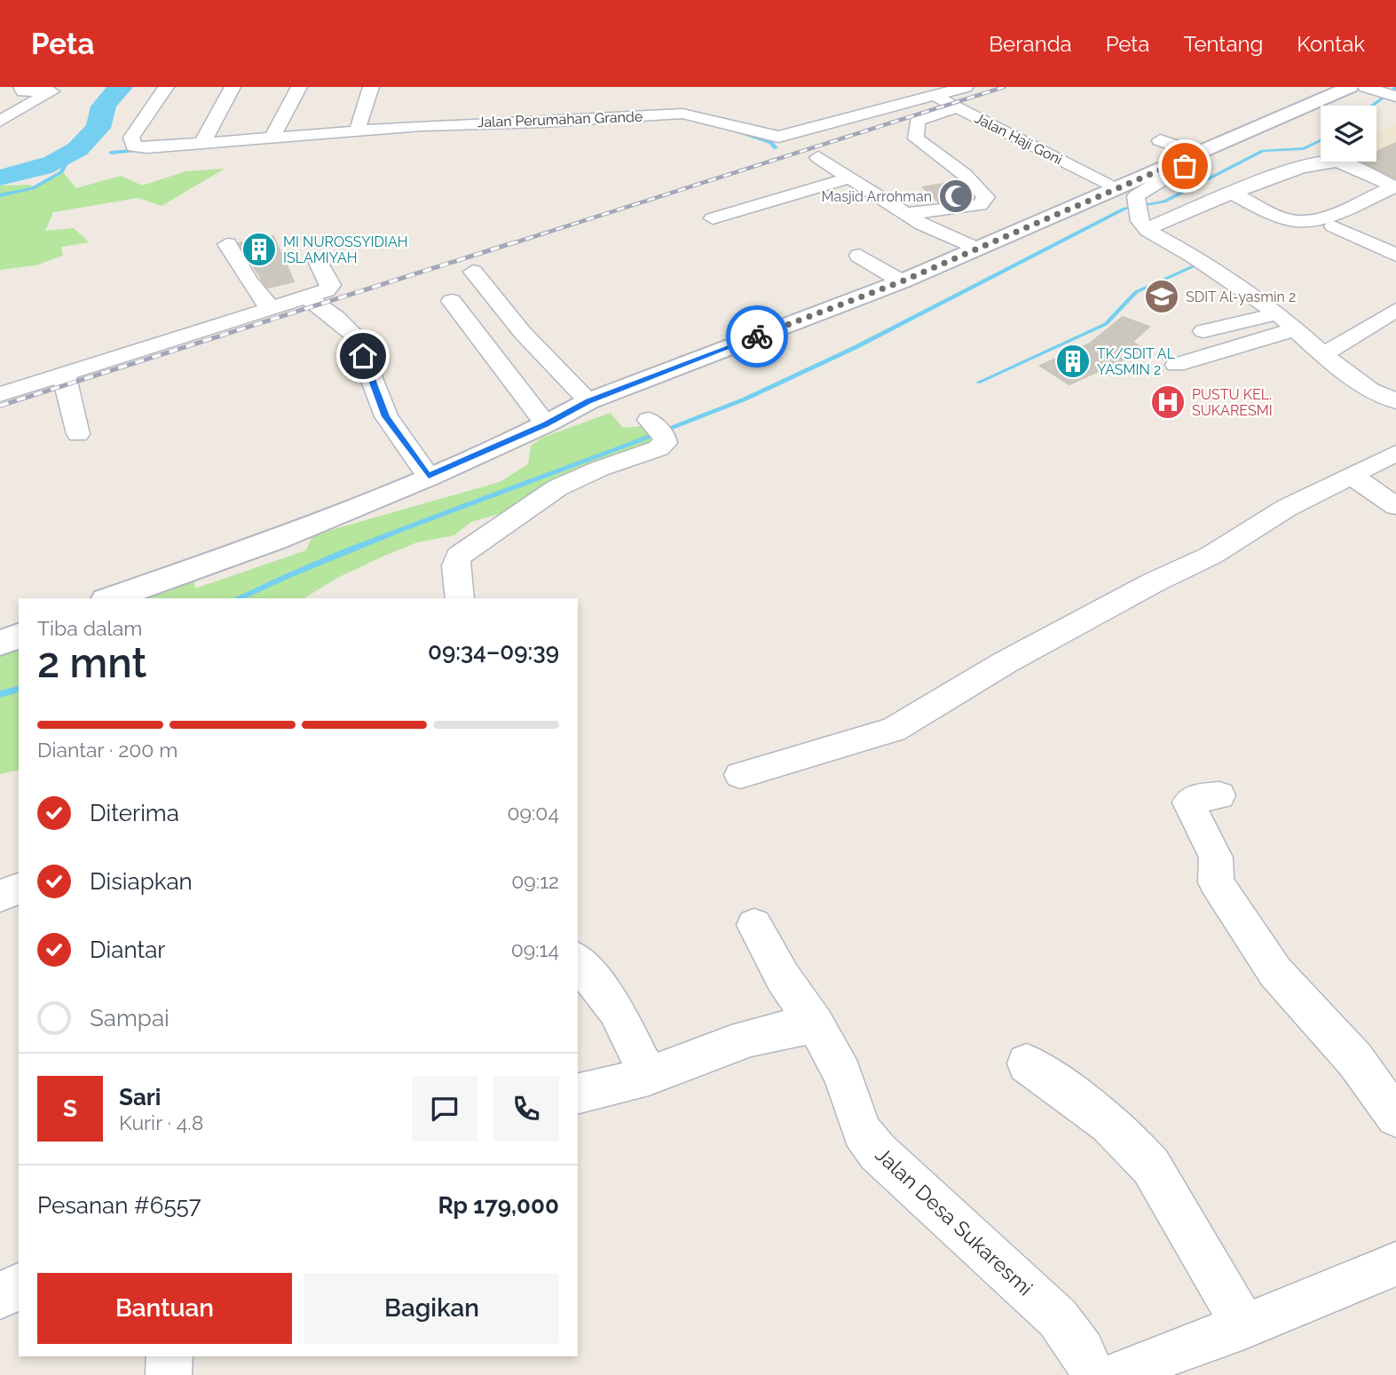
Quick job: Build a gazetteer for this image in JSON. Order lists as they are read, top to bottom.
{
  "streets": {
    "street": ["Jalan Perumahan Grande", "Jalan Haji Goni", "Jalan Desa Sukaresmi"]
  },
  "crossings": [
    ["Jalan Perumahan Grande", "Jalan Haji Goni"]
  ],
  "places": {
    "mosque": ["Masjid Arrohman"],
    "building": ["MI NUROSSYIDIAH ISLAMIYAH", "TK/SDIT AL YASMIN 2"],
    "school or university": ["SDIT Al-yasmin 2"],
    "hospital": ["PUSTU KEL. SUKARESMI"]
  },
  "page": {
    "header": "Peta",
    "nav": [
      "Beranda",
      "Peta",
      "Tentang",
      "Kontak"
    ],
    "heading": ["2 mnt", "Tiba dalam", "09:34–09:39"],
    "panel": [
      "Sari",
      "Kurir · 4.8",
      "Pesanan #6557",
      "Rp 179,000"
    ],
    "bar": "Diantar · 200 m",
    "list": [
      ["Diterima", "09:04"],
      ["Disiapkan", "09:12"],
      ["Diantar", "09:14"],
      "Sampai"
    ],
    "round": "S",
    "buttons": ["Bantuan", "Bagikan"]
  }
}
